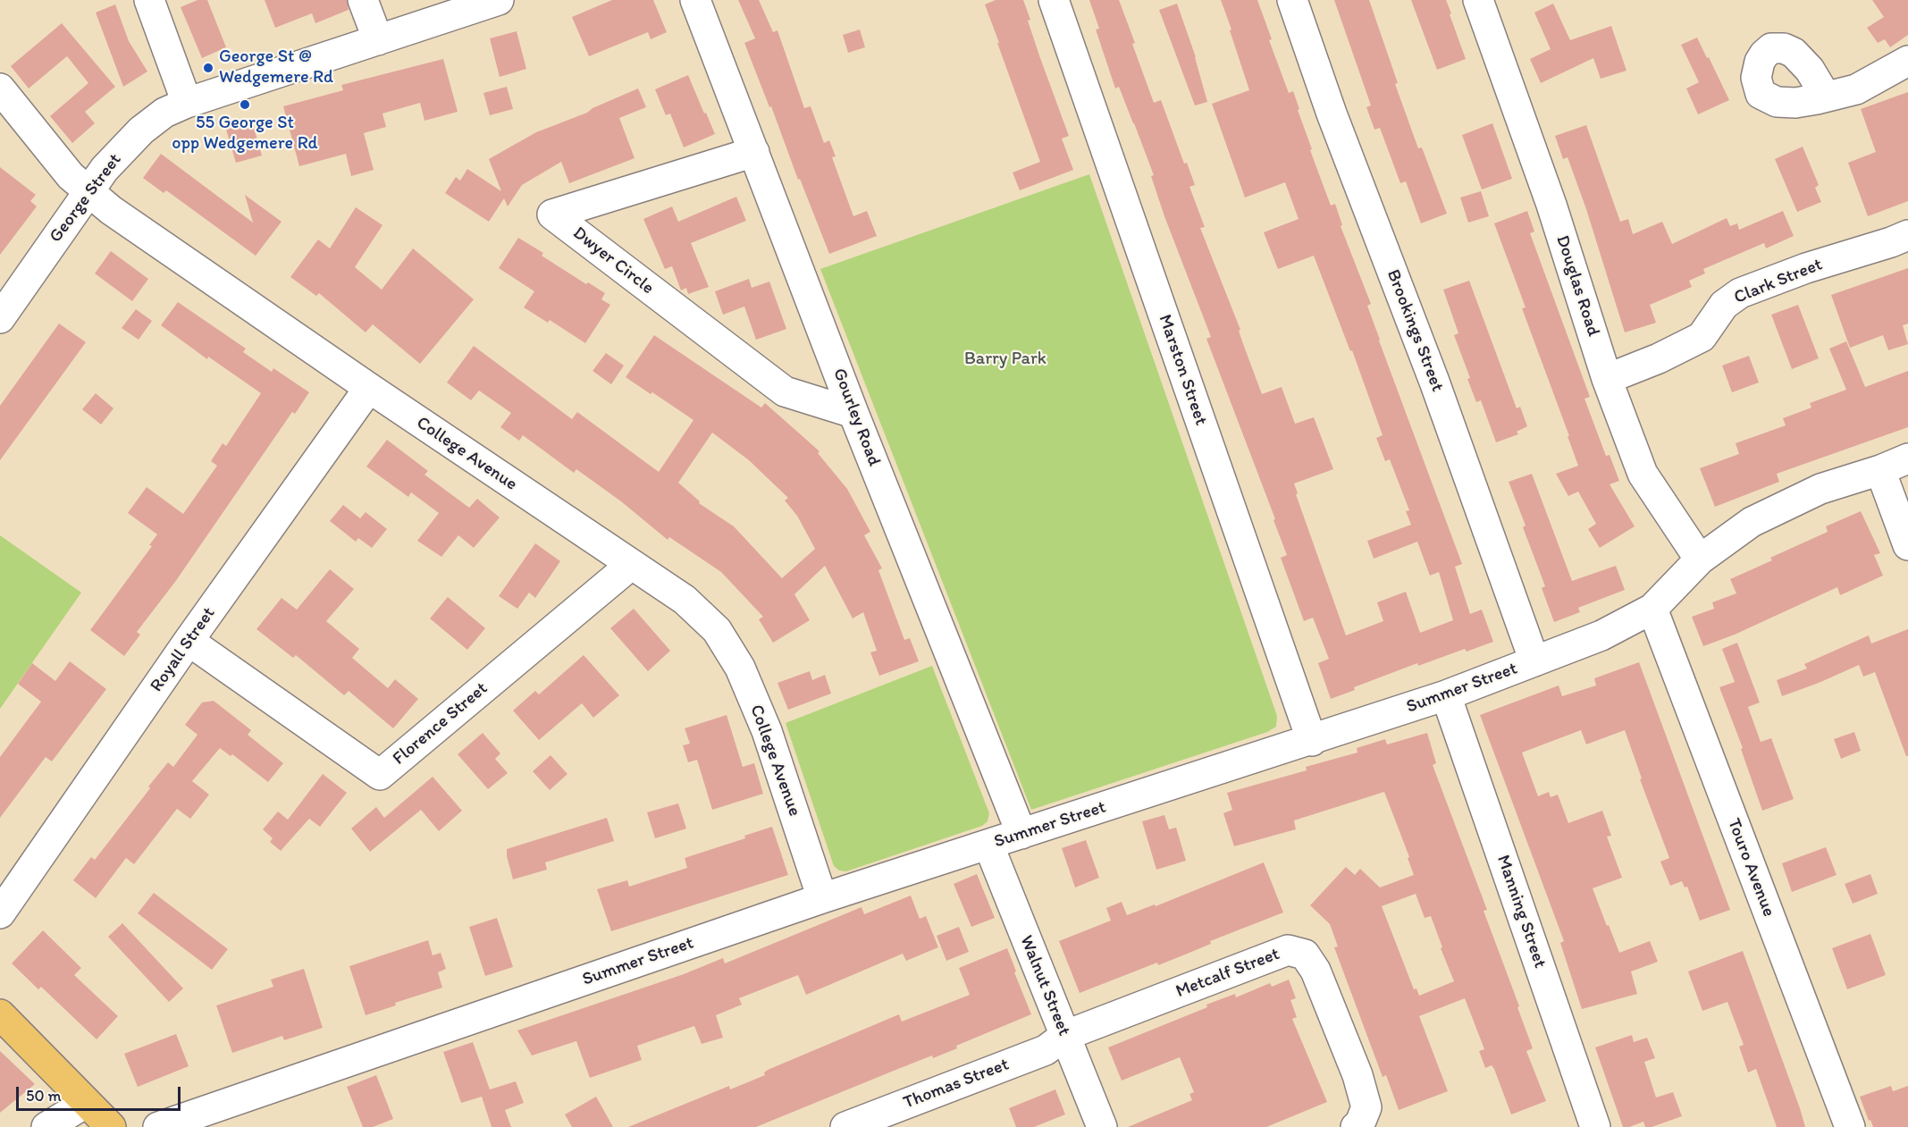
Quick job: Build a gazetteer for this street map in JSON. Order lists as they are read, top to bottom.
{
  "streets": {
    "street": [
      "George Street",
      "Dwyer Circle",
      "Clark Street",
      "Douglas Road",
      "Brookings Street",
      "Marston Street",
      "Gourley Road",
      "College Avenue",
      "Royall Street",
      "Summer Street",
      "Florence Street",
      "Touro Avenue",
      "Manning Street",
      "Metcalf Street",
      "Walnut Street",
      "Thomas Street"
    ]
  },
  "crossings": [
    ["George Street", "College Avenue"],
    ["Dwyer Circle", "Gourley Road"],
    ["Clark Street", "Douglas Road"],
    ["Douglas Road", "Summer Street"],
    ["Brookings Street", "Summer Street"],
    ["Marston Street", "Summer Street"],
    ["Gourley Road", "Summer Street"],
    ["College Avenue", "Royall Street"],
    ["College Avenue", "Summer Street"],
    ["College Avenue", "Florence Street"],
    ["Royall Street", "Florence Street"],
    ["Summer Street", "Touro Avenue"],
    ["Summer Street", "Manning Street"],
    ["Summer Street", "Walnut Street"],
    ["Metcalf Street", "Walnut Street"],
    ["Metcalf Street", "Thomas Street"],
    ["Walnut Street", "Thomas Street"]
  ],
  "parks": ["Barry Park"],
  "places": ["George St @ Wedgemere Rd", "55 George St opp Wedgemere Rd"],
  "scale_bar": "50 m"
}
